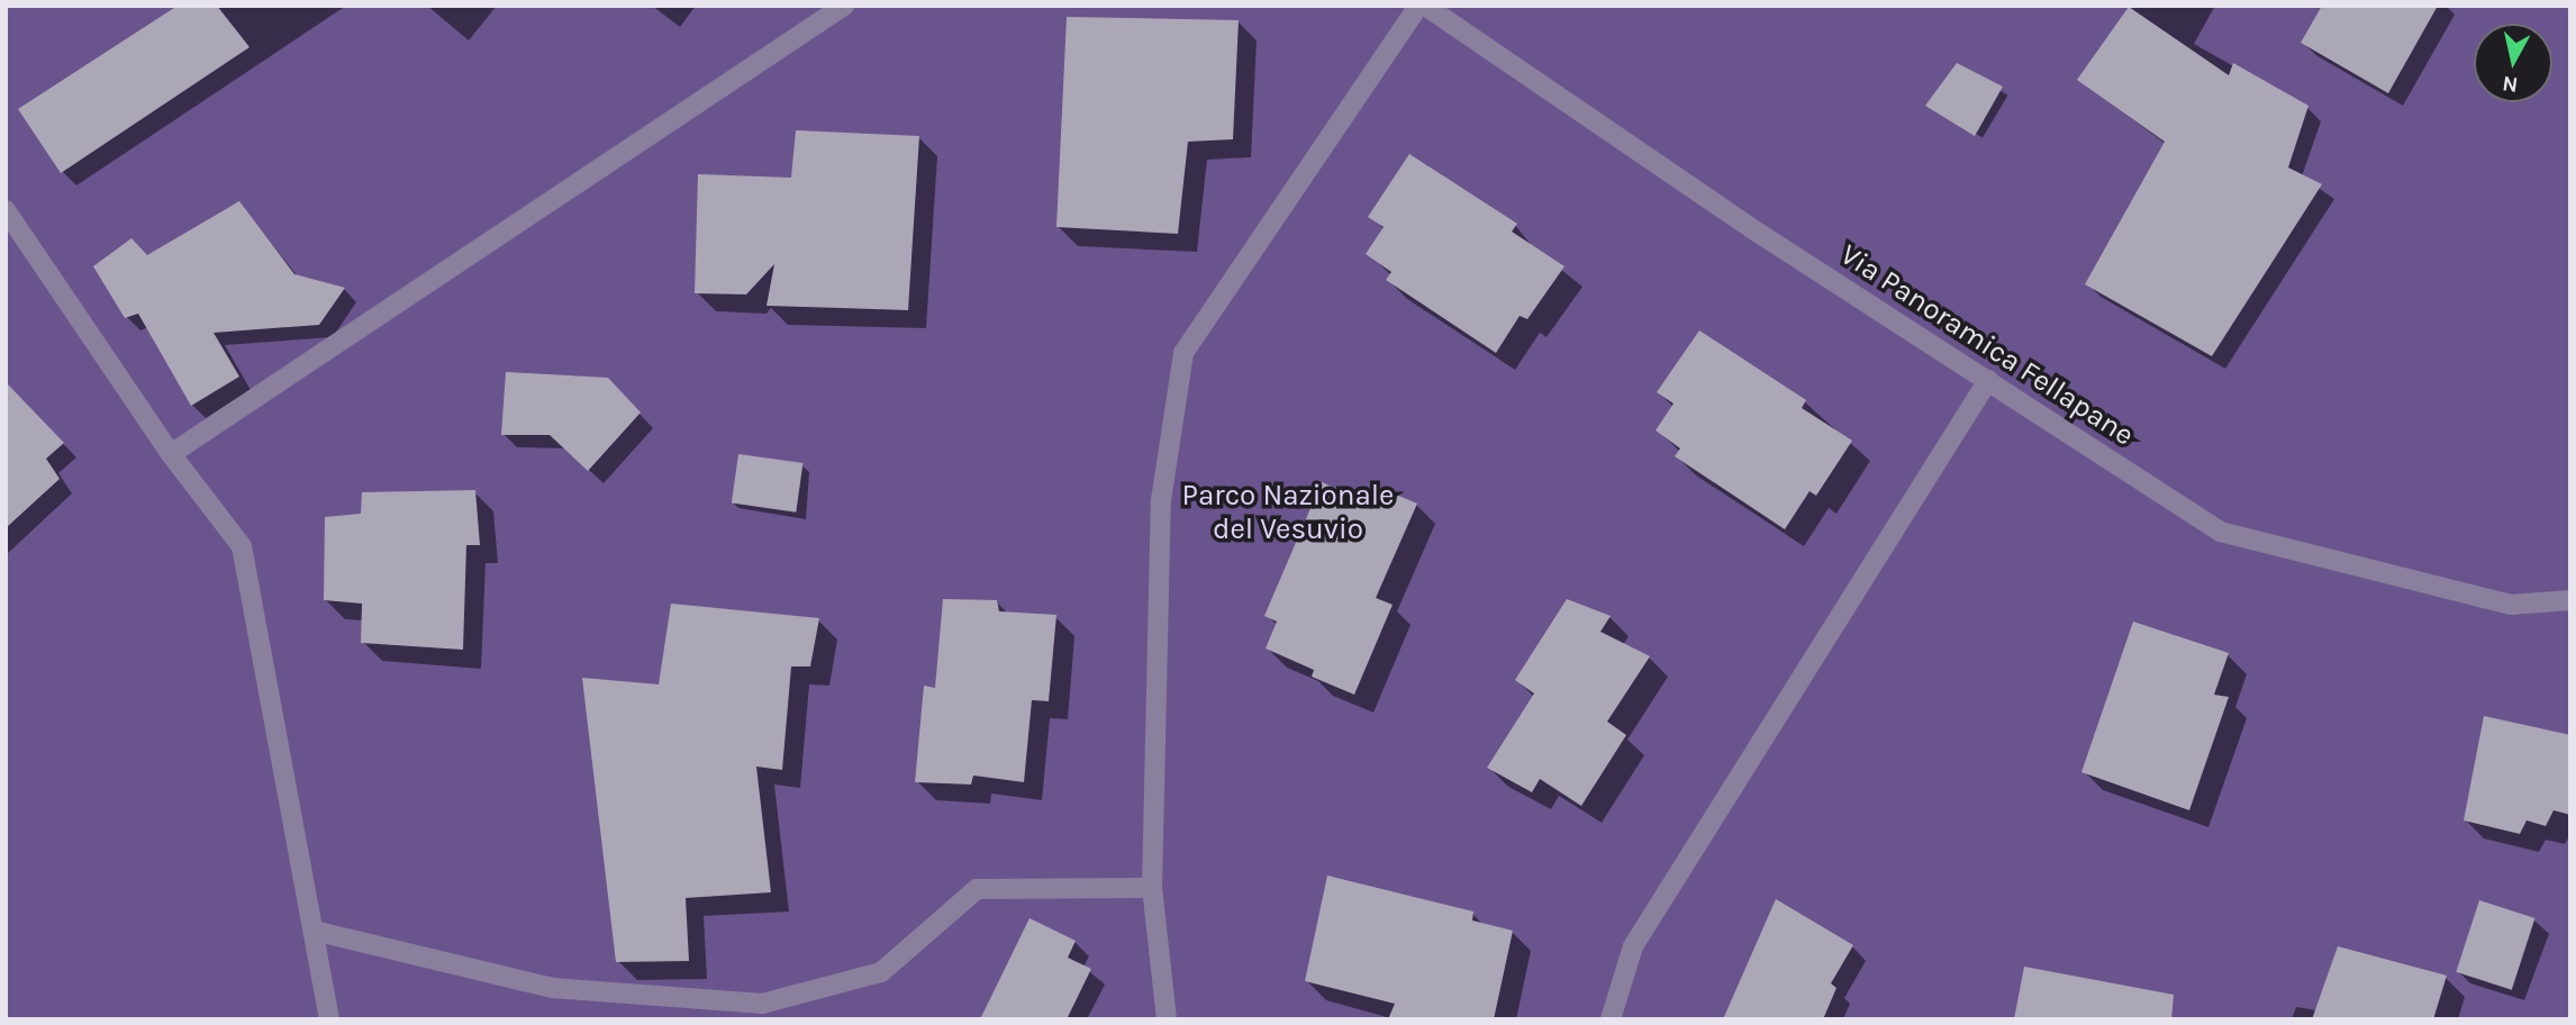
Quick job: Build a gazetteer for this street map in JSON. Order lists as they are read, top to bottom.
{
  "streets": {
    "street": ["Via Panoramica Fellapane"]
  },
  "parks": ["Parco Nazionale del Vesuvio"],
  "north": "bottom"
}
